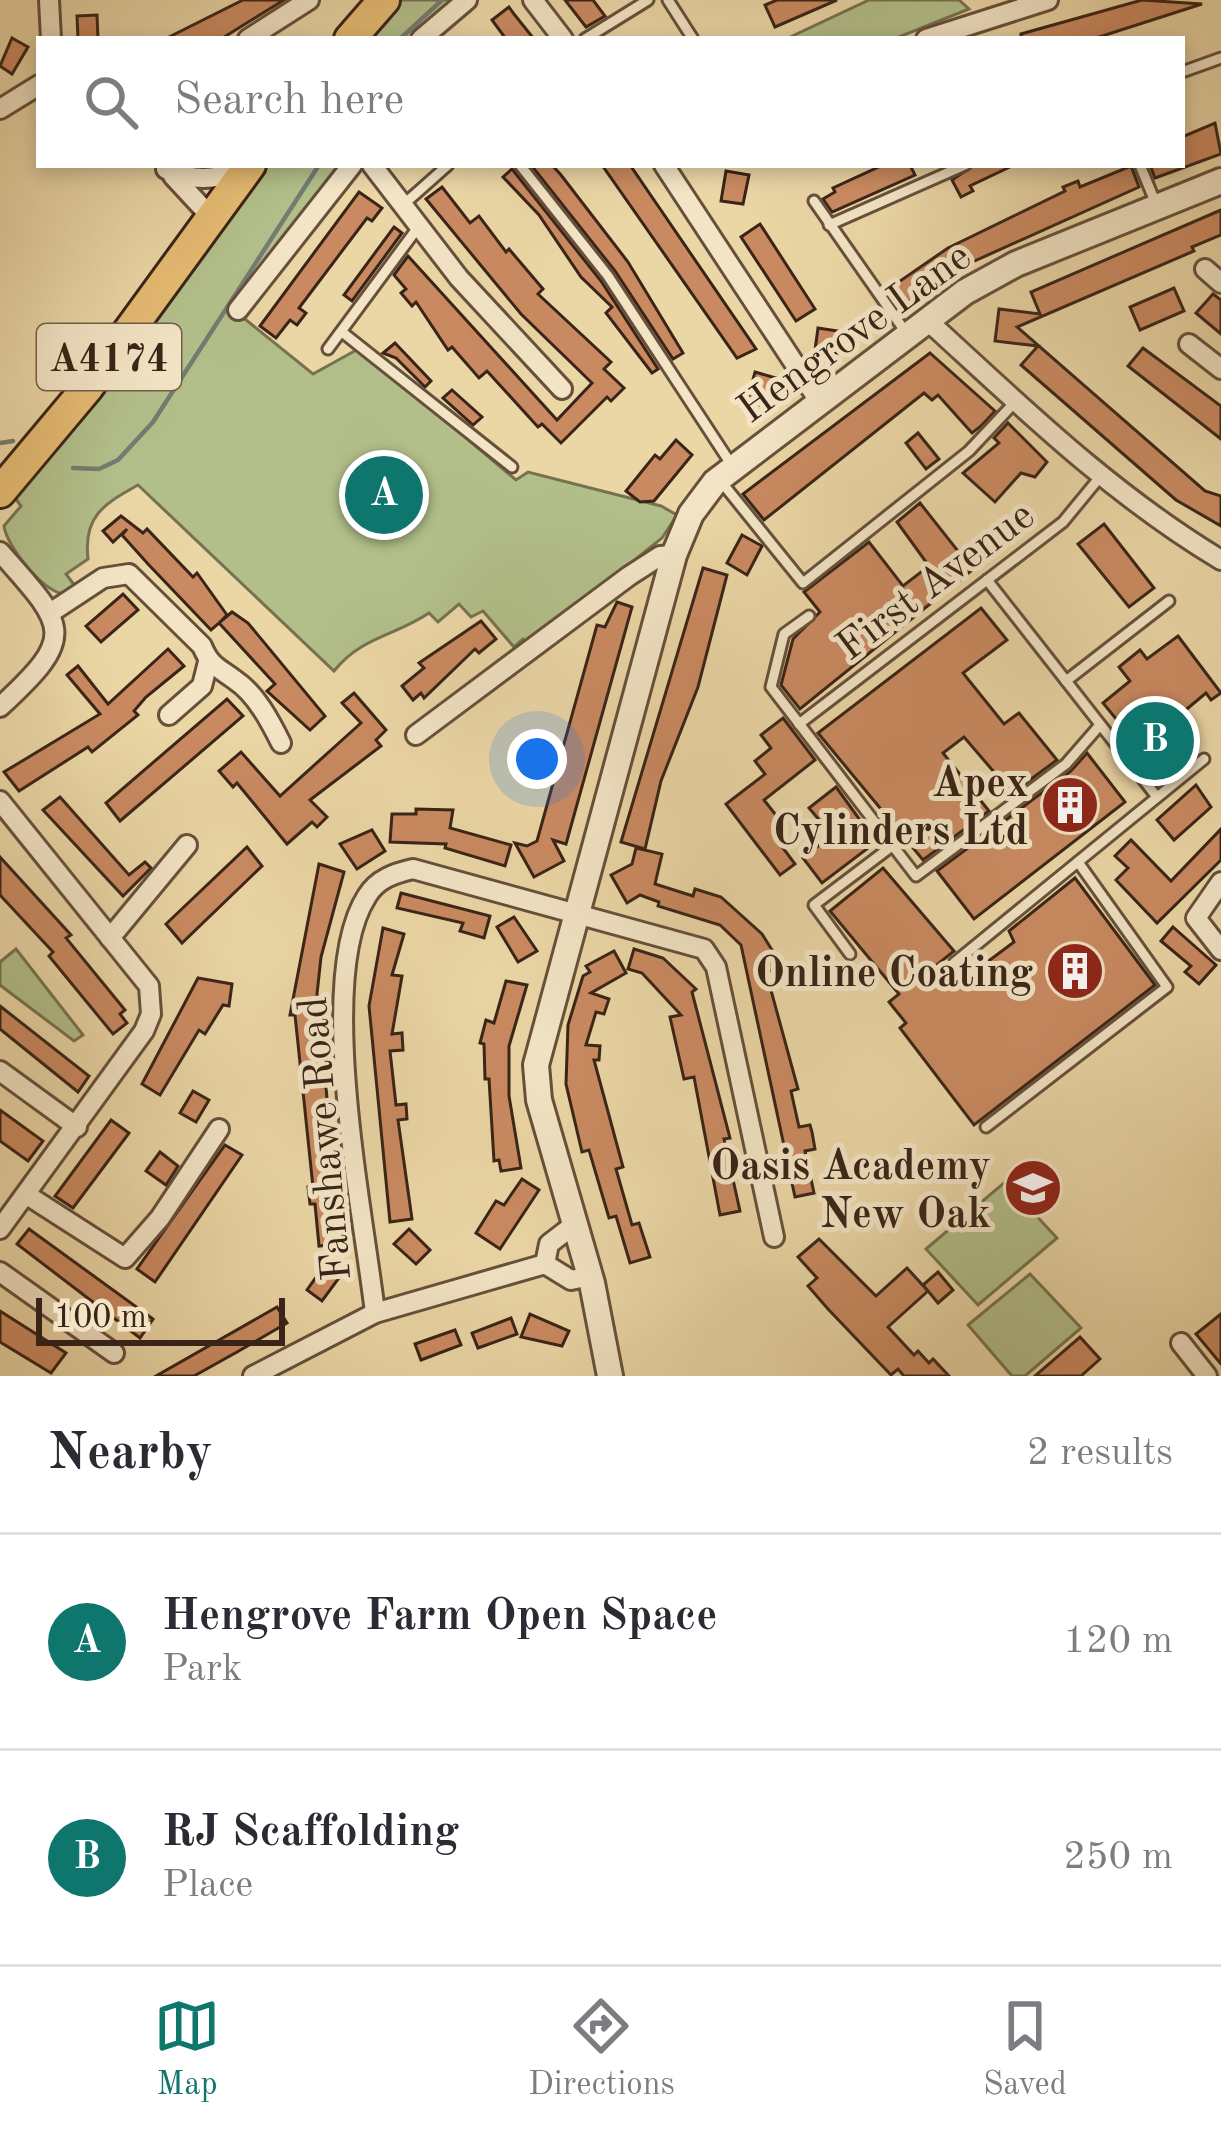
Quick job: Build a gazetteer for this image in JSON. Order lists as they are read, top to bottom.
{
  "streets": {
    "highway": ["A4174"],
    "street": ["Hengrove Lane", "Fanshawe Road"],
    "lane": ["First Avenue"]
  },
  "crossings": [
    ["Hengrove Lane", "Fanshawe Road"]
  ],
  "places": {
    "building": ["Apex Cylinders Ltd", "Online Coating"],
    "school or university": ["Oasis Academy New Oak"]
  },
  "scale_bar": "100 m",
  "page": {
    "search": "Search here",
    "pins": ["A", "B"],
    "scale": "100 m",
    "heading": ["Nearby", "2 results"],
    "list": [
      {
        "mark": "A",
        "name": "Hengrove Farm Open Space",
        "note": "Park",
        "value": "120 m"
      },
      {
        "mark": "B",
        "name": "RJ Scaffolding",
        "note": "Place",
        "value": "250 m"
      }
    ],
    "nav": ["Map", "Directions", "Saved"]
  }
}
